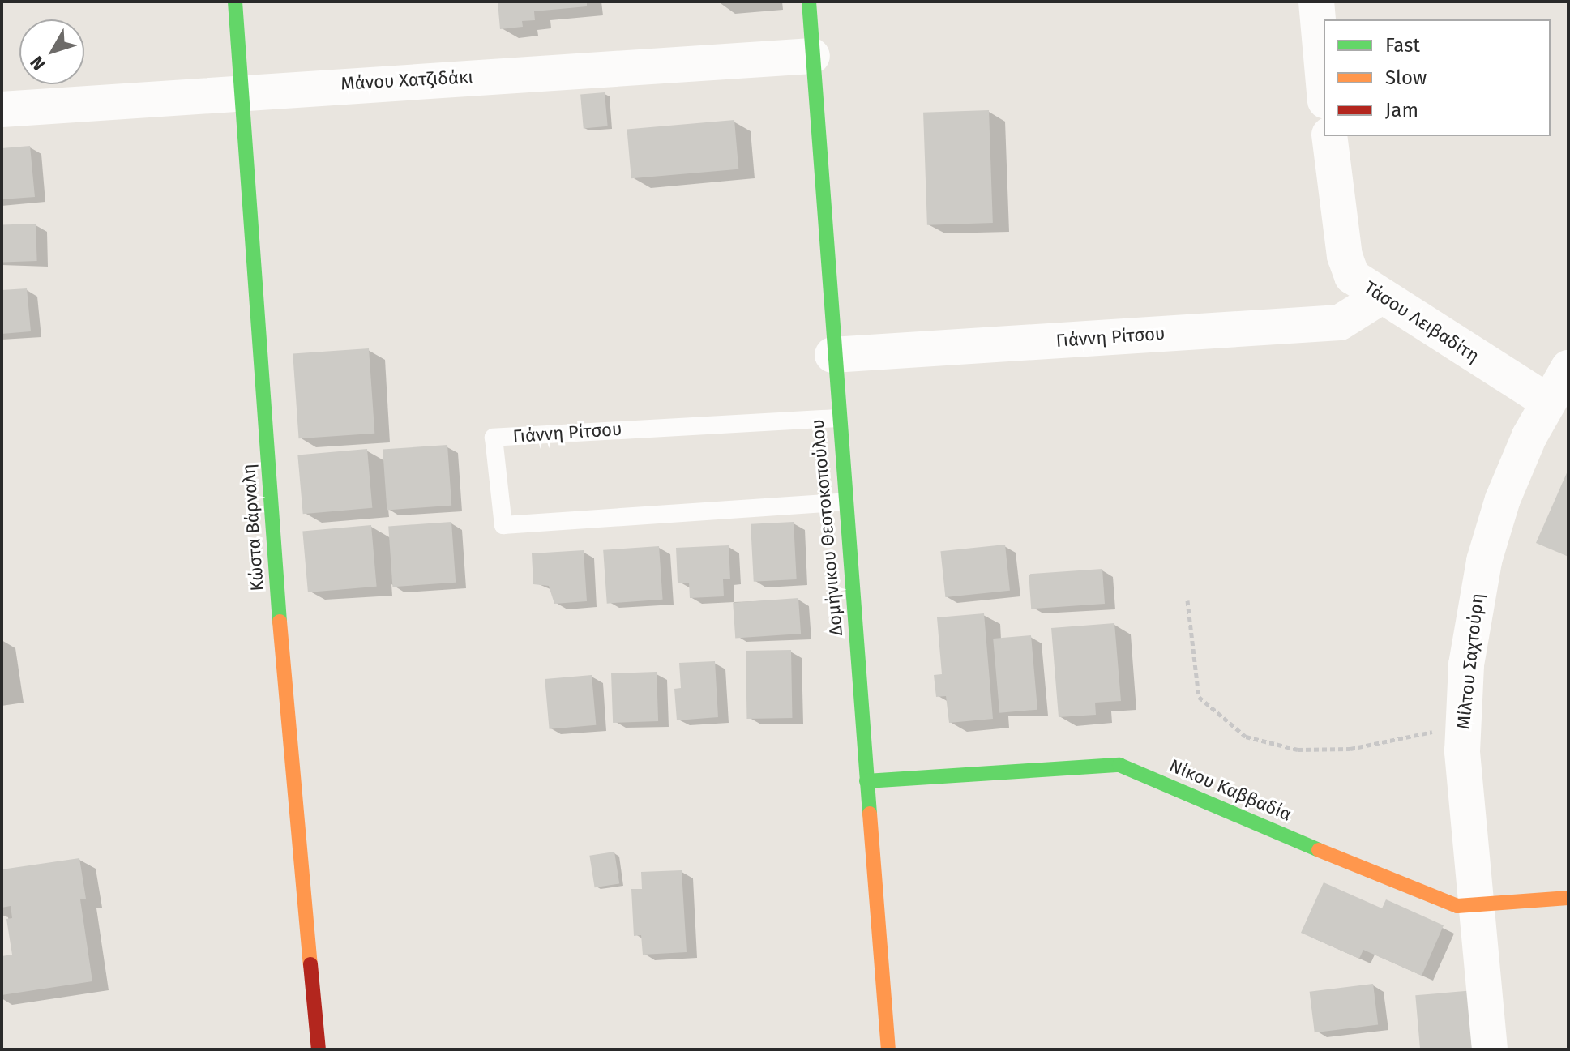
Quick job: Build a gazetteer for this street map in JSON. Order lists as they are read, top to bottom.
{
  "streets": {
    "street": [
      "Μάνου Χατζιδάκι",
      "Τάσου Λειβαδίτη",
      "Γιάννη Ρίτσου",
      "Κώστα Βάρναλη",
      "Δομήνικου Θεοτοκοπούλου",
      "Μίλτου Σαχτούρη",
      "Νίκου Καββαδία"
    ]
  },
  "crossings": [
    ["Μάνου Χατζιδάκι", "Κώστα Βάρναλη"],
    ["Μάνου Χατζιδάκι", "Δομήνικου Θεοτοκοπούλου"],
    ["Τάσου Λειβαδίτη", "Γιάννη Ρίτσου"],
    ["Τάσου Λειβαδίτη", "Μίλτου Σαχτούρη"],
    ["Γιάννη Ρίτσου", "Δομήνικου Θεοτοκοπούλου"],
    ["Δομήνικου Θεοτοκοπούλου", "Νίκου Καββαδία"],
    ["Μίλτου Σαχτούρη", "Νίκου Καββαδία"]
  ],
  "legend": ["Fast", "Slow", "Jam"],
  "north": "bottom left"
}
